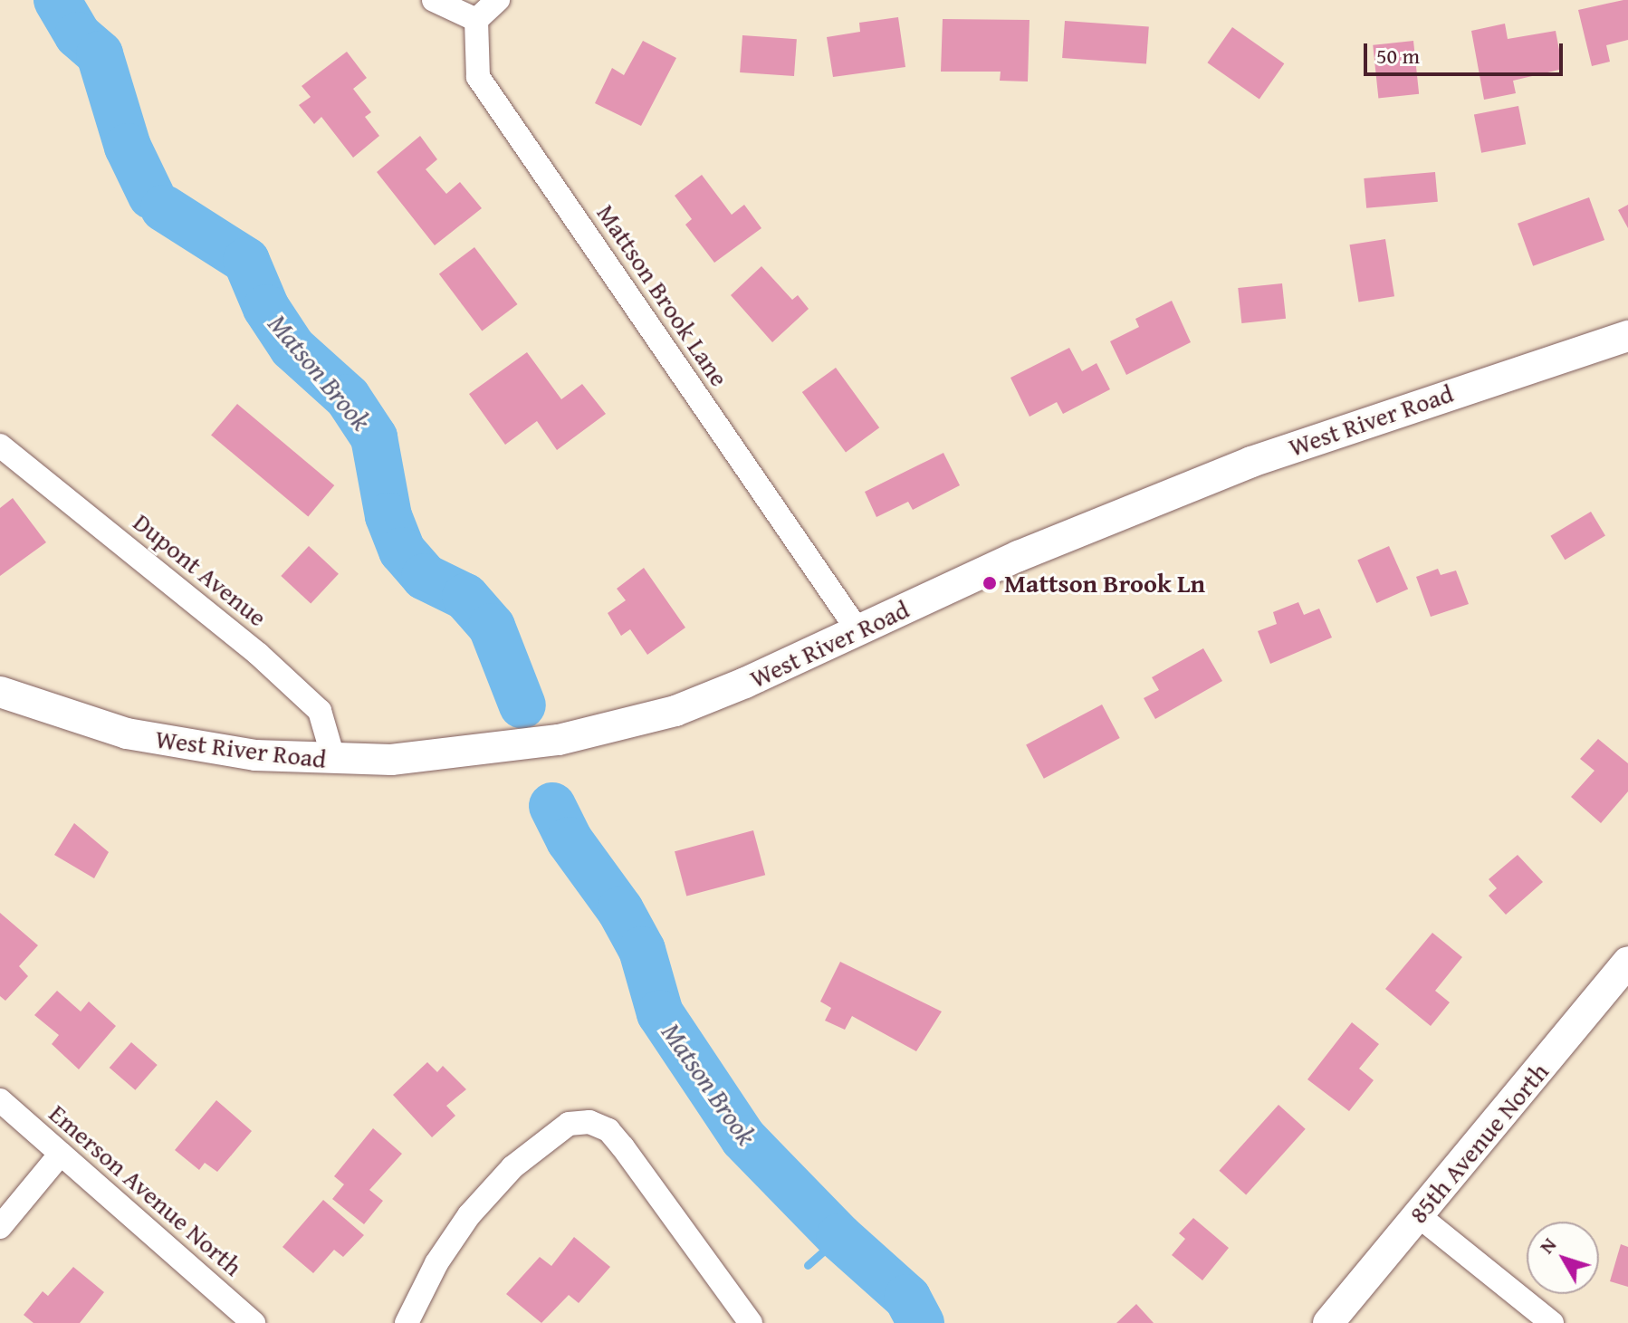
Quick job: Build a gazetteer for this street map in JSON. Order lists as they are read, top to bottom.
{
  "streets": {
    "street": [
      "Mattson Brook Lane",
      "West River Road",
      "Dupont Avenue",
      "85th Avenue North",
      "Emerson Avenue North"
    ]
  },
  "crossings": [
    ["Mattson Brook Lane", "West River Road"],
    ["West River Road", "Dupont Avenue"]
  ],
  "water": ["Matson Brook"],
  "places": ["Mattson Brook Ln"],
  "scale_bar": "50 m",
  "north": "top left"
}
